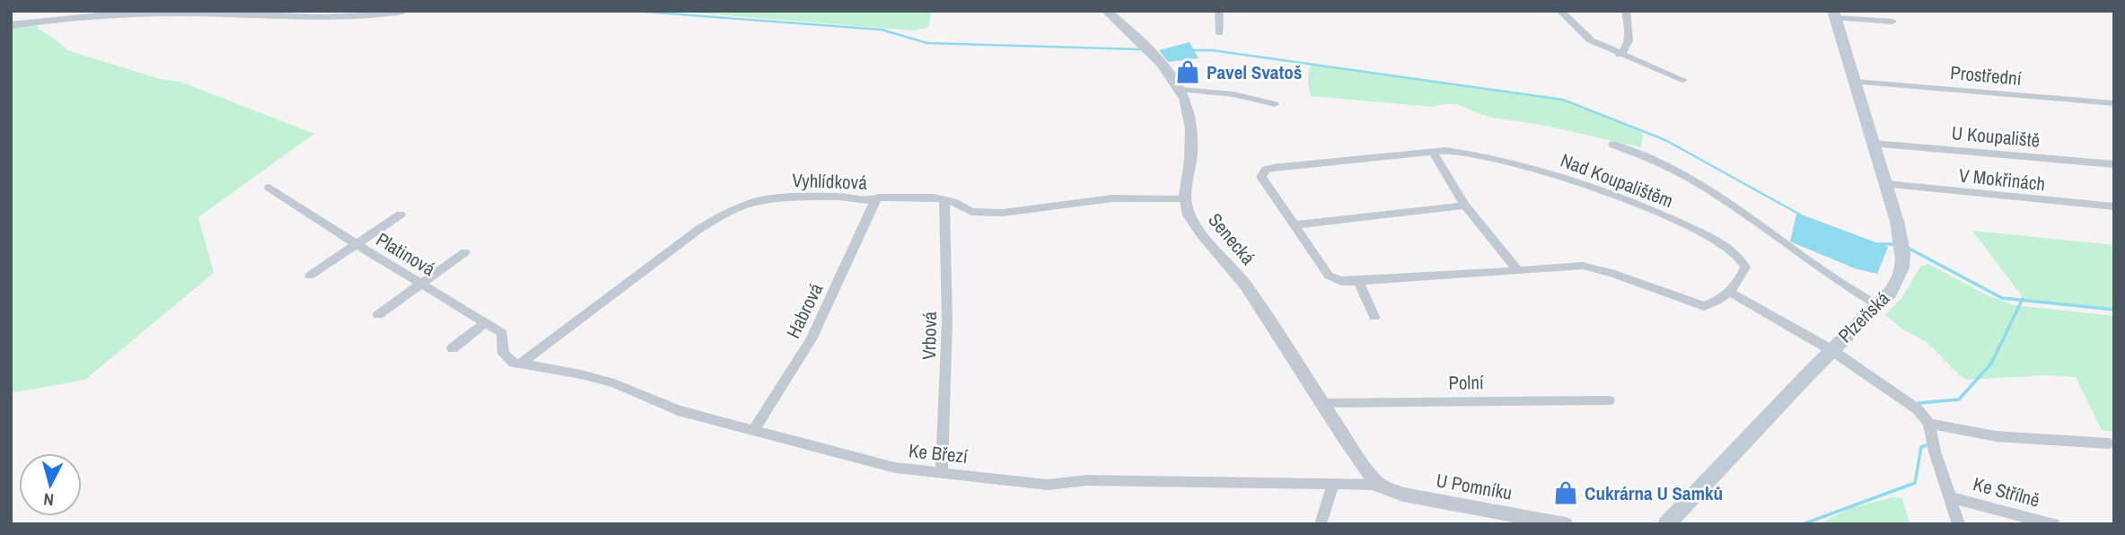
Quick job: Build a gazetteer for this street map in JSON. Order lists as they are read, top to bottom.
{
  "streets": {
    "main road": ["Plzeňská"],
    "street": [
      "Prostřední",
      "U Koupaliště",
      "V Mokřinách",
      "Nad Koupalištěm",
      "Vyhlídková",
      "Senecká",
      "Platinová",
      "Habrová",
      "Vrbová",
      "Polní",
      "Ke Březí",
      "U Pomníku",
      "Ke Střílně"
    ]
  },
  "crossings": [
    ["Prostřední", "Plzeňská"],
    ["U Koupaliště", "Plzeňská"],
    ["V Mokřinách", "Plzeňská"],
    ["Vyhlídková", "Senecká"],
    ["Vyhlídková", "Platinová"],
    ["Vyhlídková", "Habrová"],
    ["Vyhlídková", "Vrbová"],
    ["Vyhlídková", "Ke Březí"],
    ["Senecká", "Polní"],
    ["Senecká", "Ke Březí"],
    ["Senecká", "U Pomníku"],
    ["Platinová", "Ke Březí"],
    ["Habrová", "Ke Březí"],
    ["Vrbová", "Ke Březí"],
    ["Ke Březí", "U Pomníku"]
  ],
  "places": {
    "shop": ["Pavel Svatoš", "Cukrárna U Samků"]
  },
  "north": "bottom"
}
